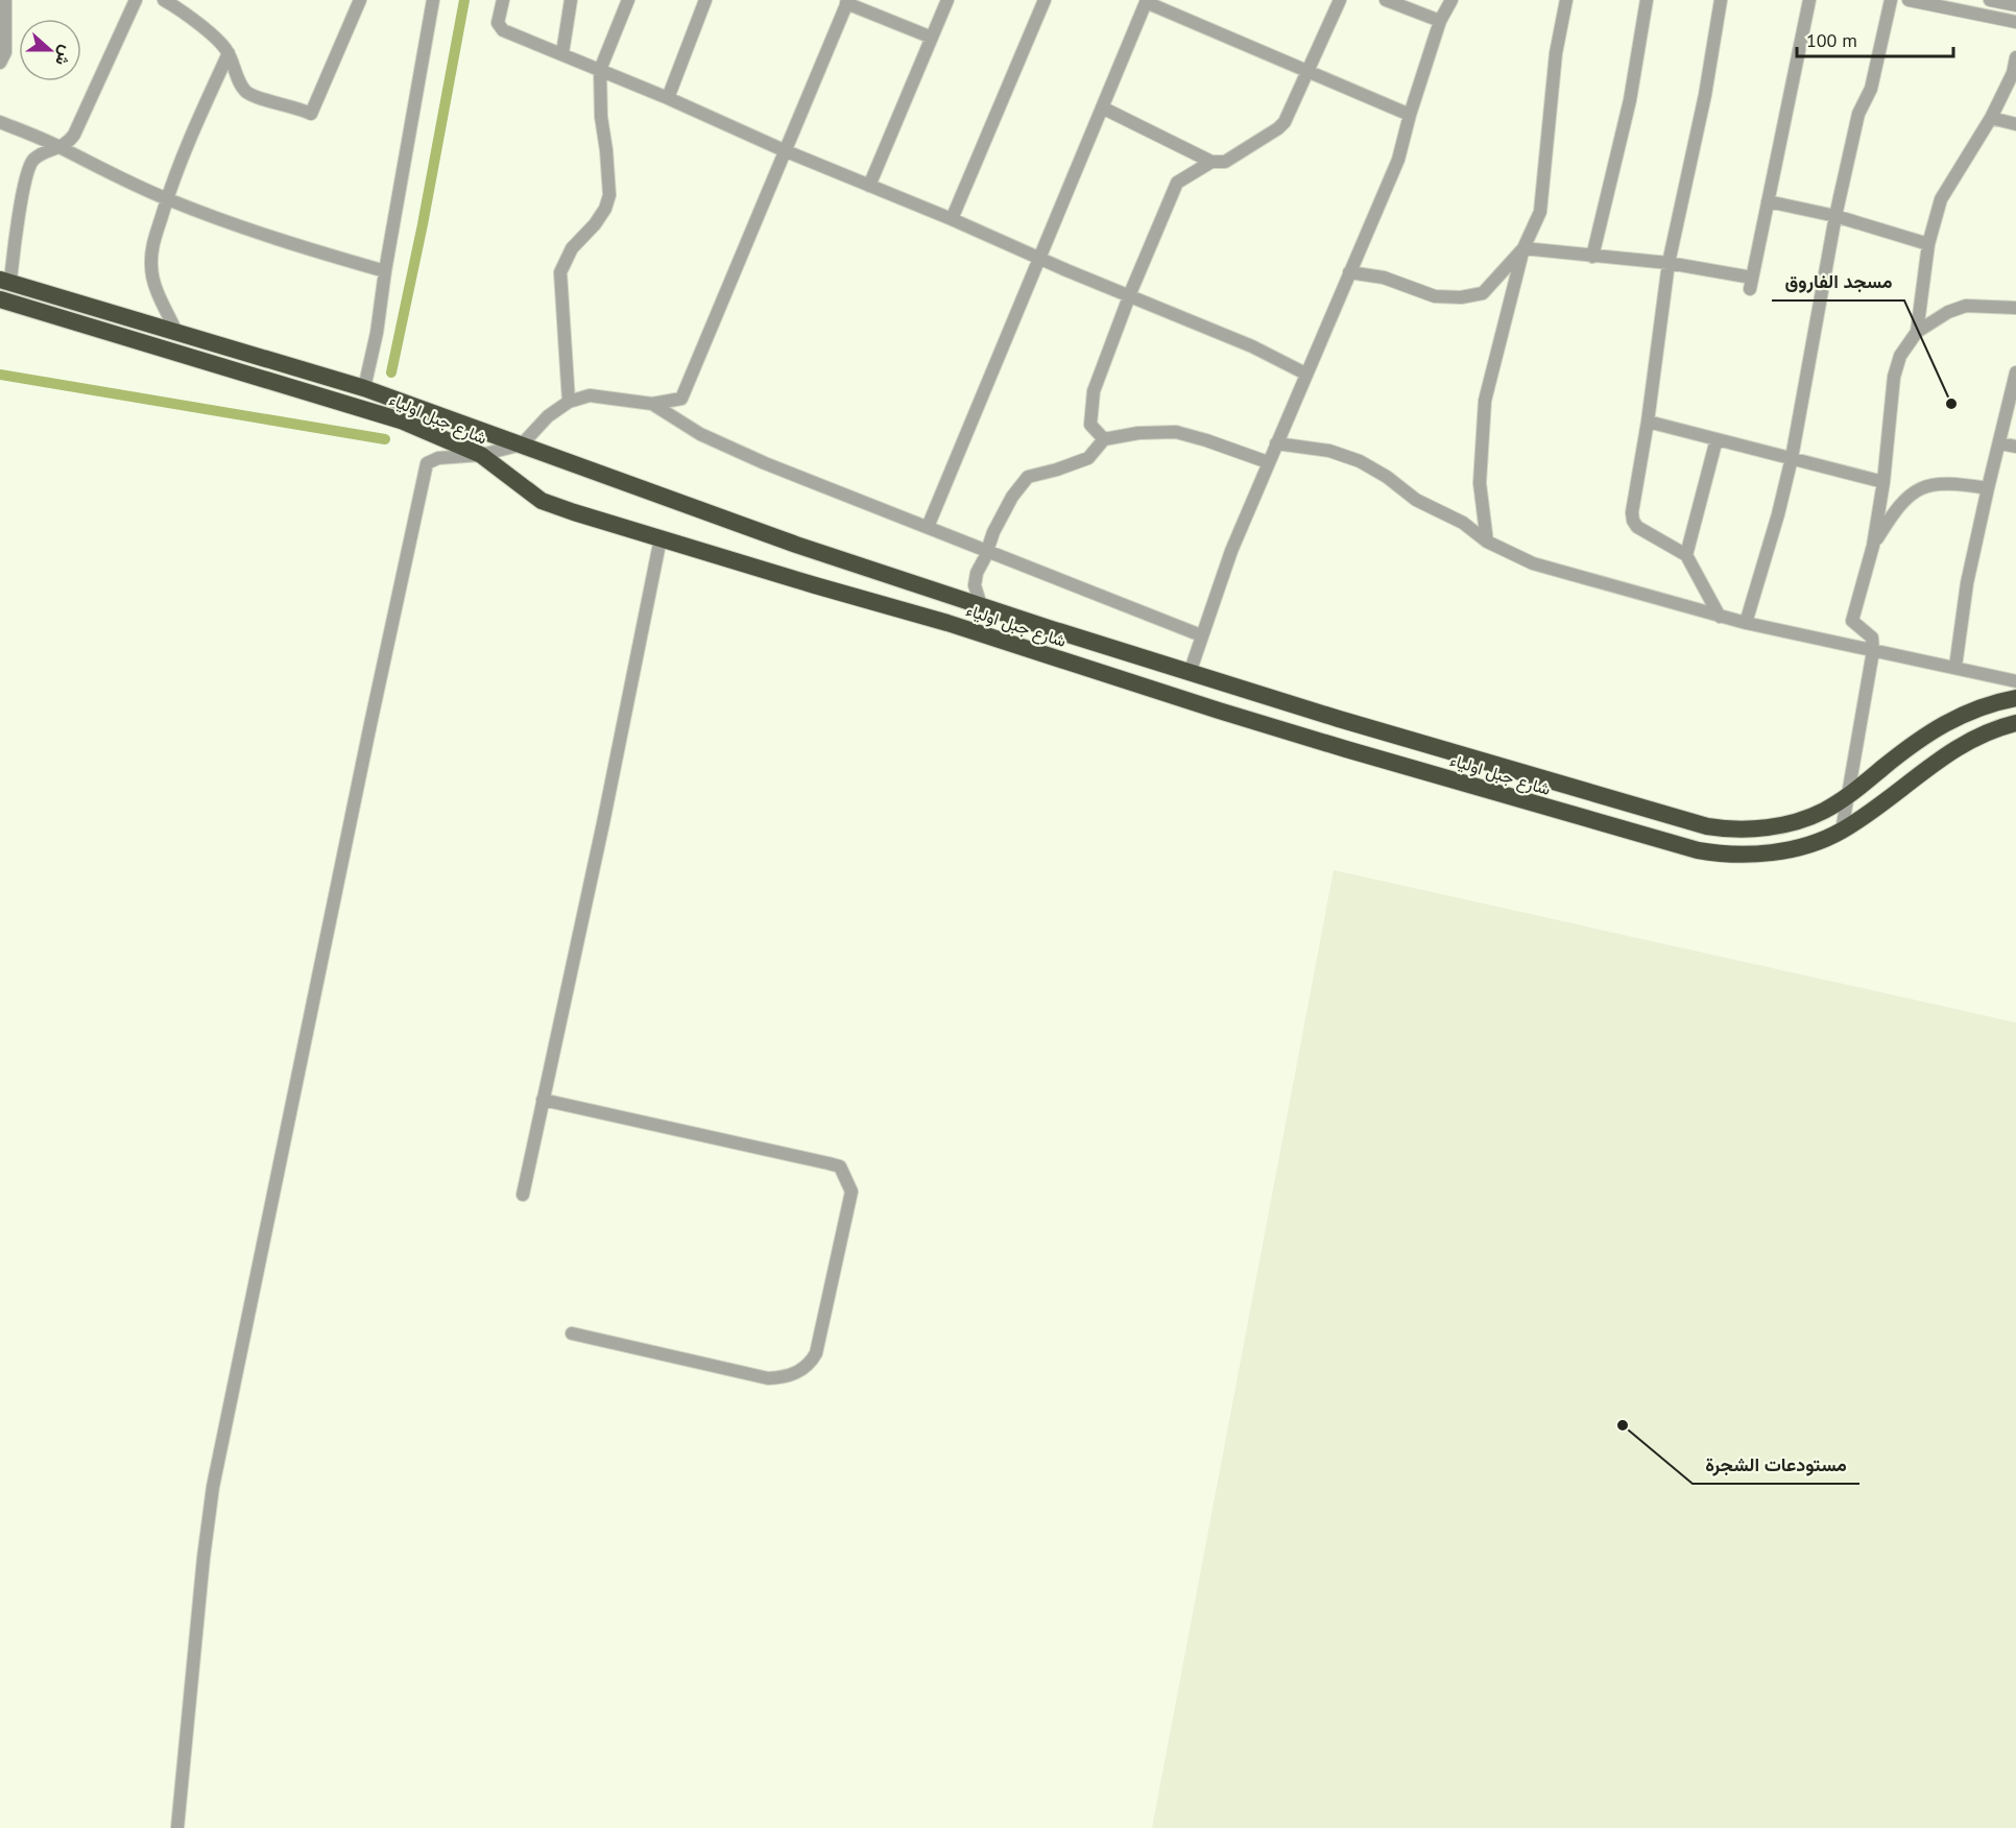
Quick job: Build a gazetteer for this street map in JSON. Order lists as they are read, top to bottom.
{
  "streets": {
    "highway": ["شارع جبل اولياء"]
  },
  "places": ["مسجد الفاروق", "مستودعات الشجرة"],
  "scale_bar": "100 m",
  "north": "right"
}
